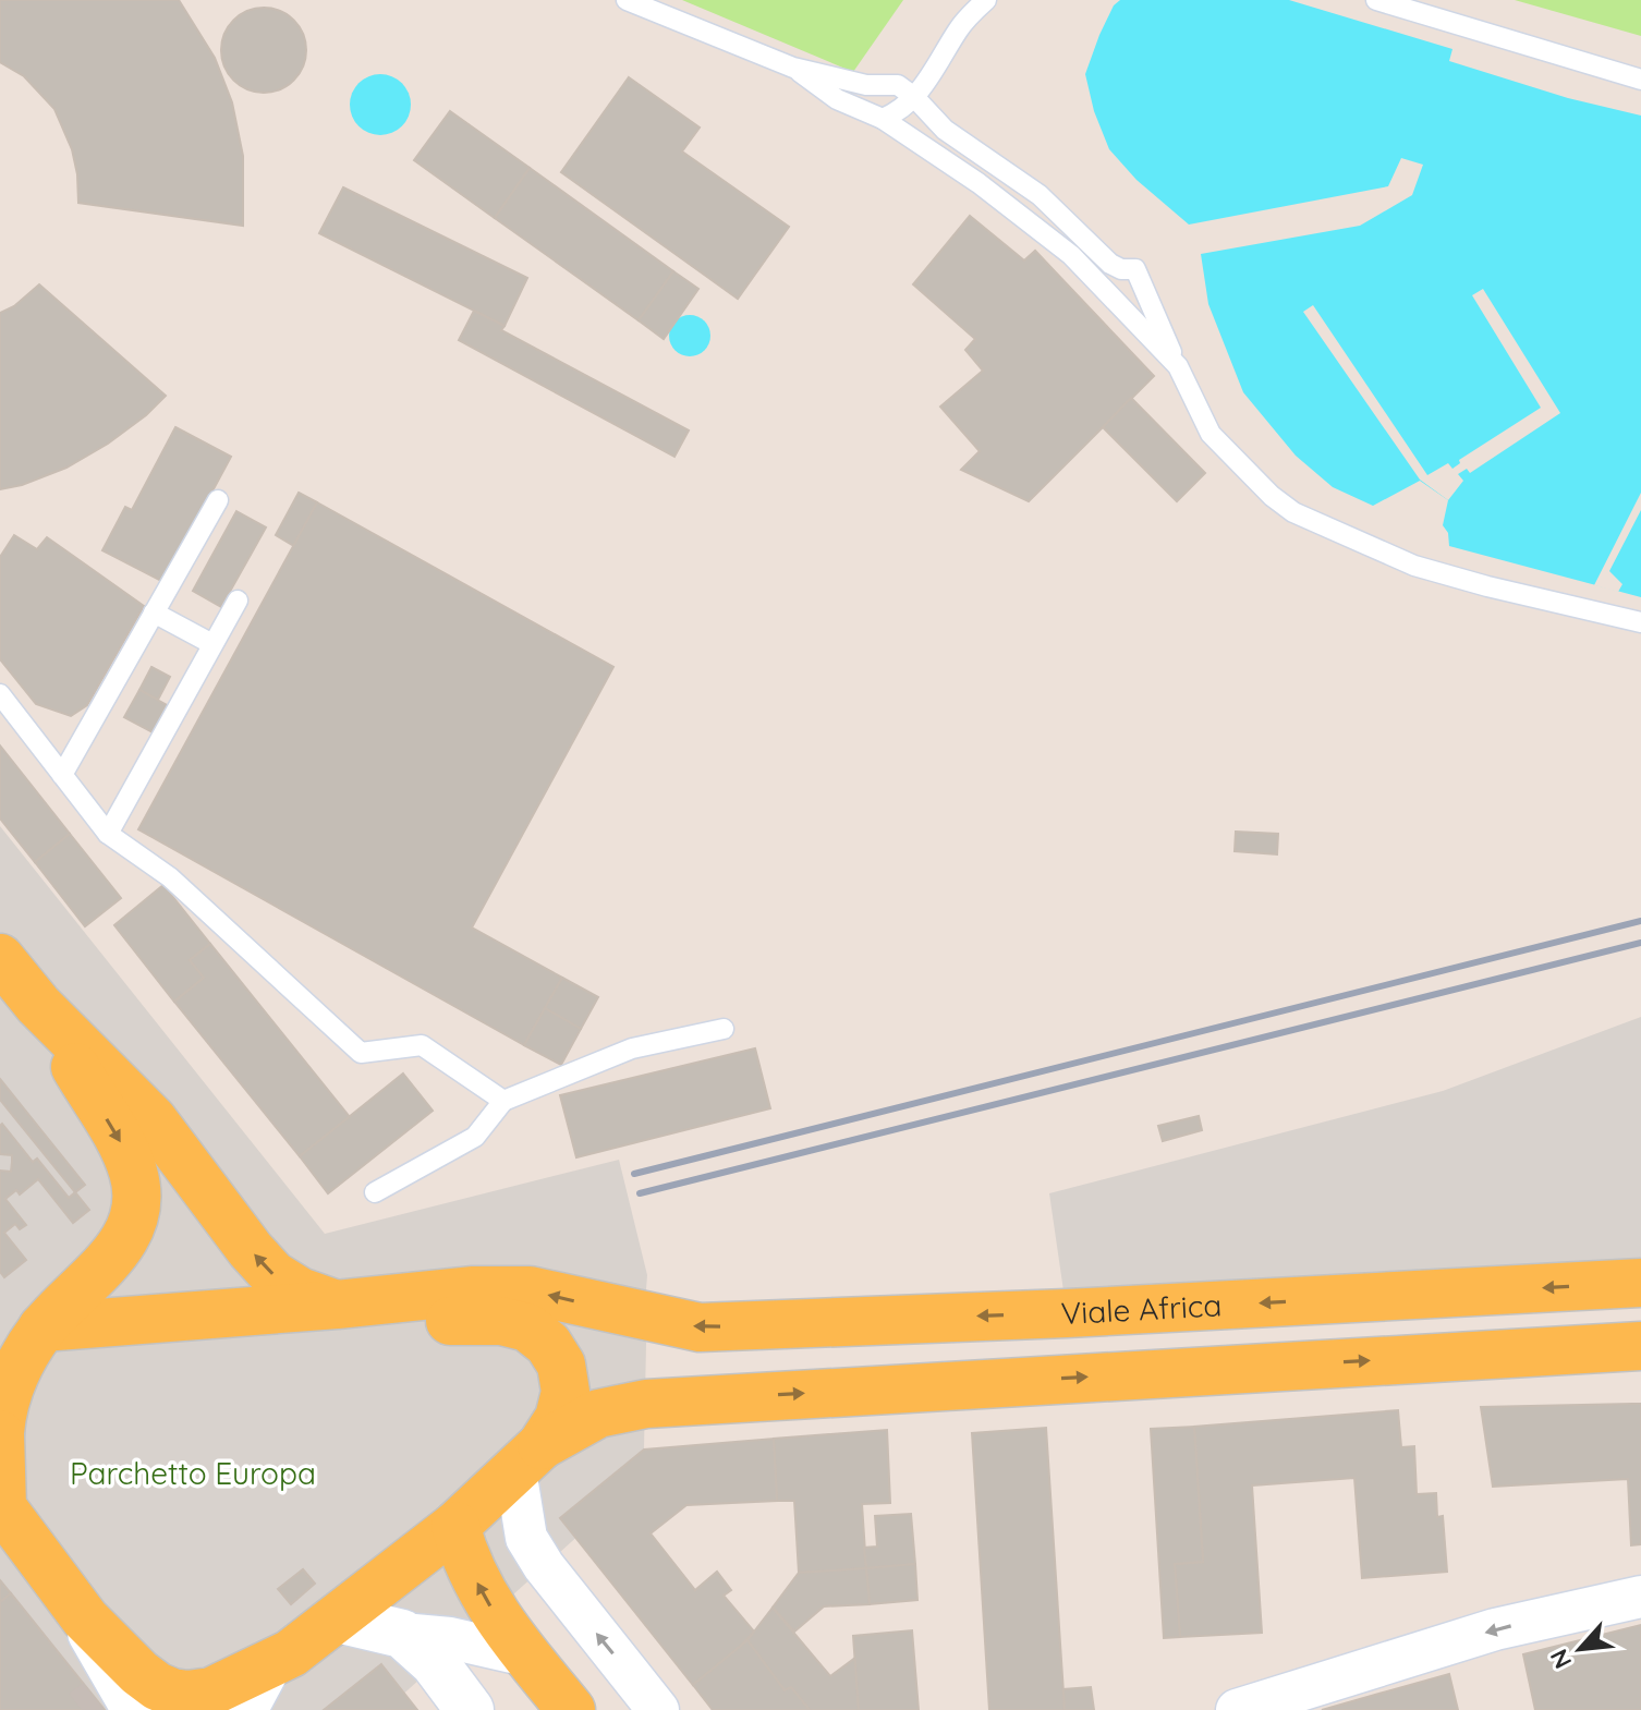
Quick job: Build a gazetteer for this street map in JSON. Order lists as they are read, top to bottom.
{
  "streets": {
    "main road": ["Viale Africa"]
  },
  "parks": ["Parchetto Europa"],
  "north": "bottom left"
}
